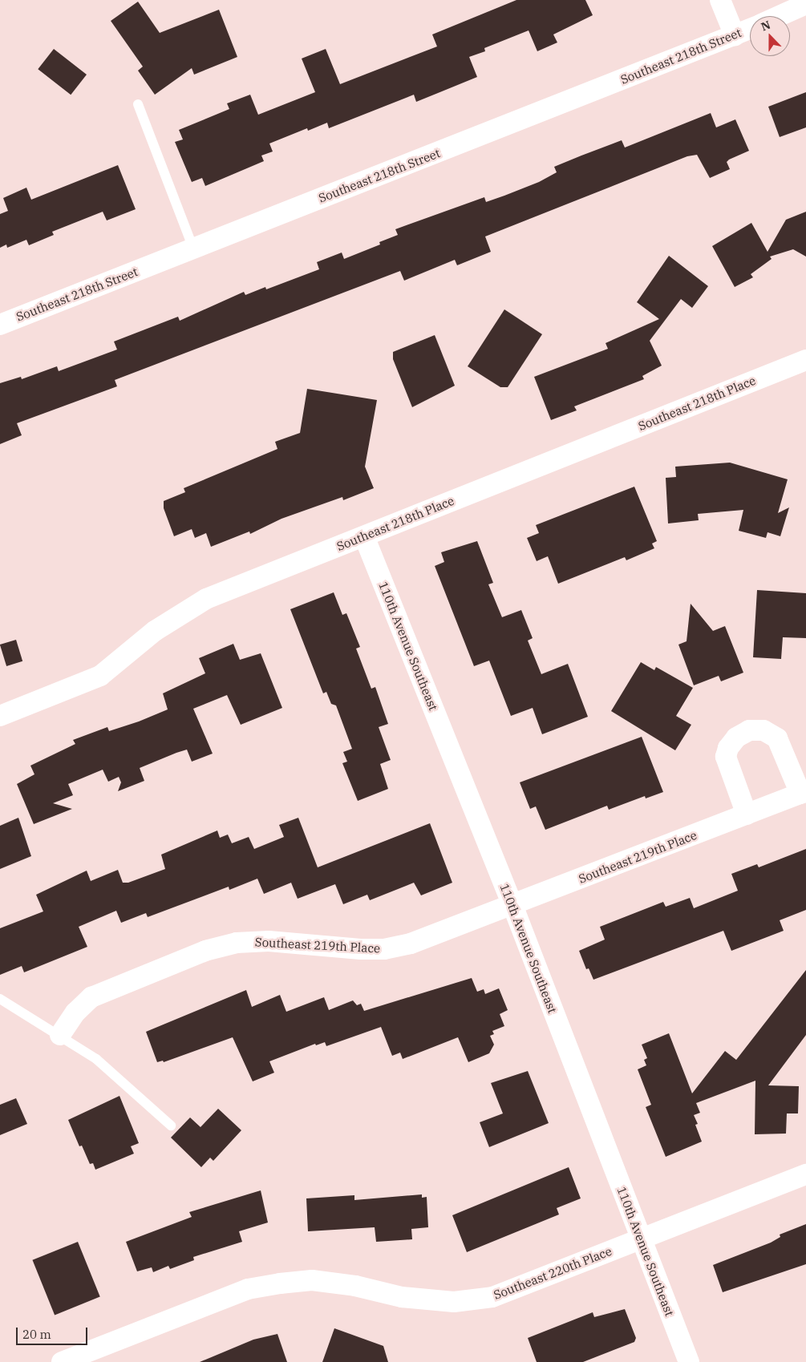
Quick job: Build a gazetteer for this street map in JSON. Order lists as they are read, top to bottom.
{
  "streets": {
    "street": [
      "Southeast 218th Street",
      "Southeast 218th Place",
      "110th Avenue Southeast",
      "Southeast 219th Place",
      "Southeast 220th Place"
    ]
  },
  "crossings": [
    ["Southeast 218th Place", "110th Avenue Southeast"],
    ["110th Avenue Southeast", "Southeast 219th Place"],
    ["110th Avenue Southeast", "Southeast 220th Place"]
  ],
  "scale_bar": "20 m",
  "north": "top"
}
